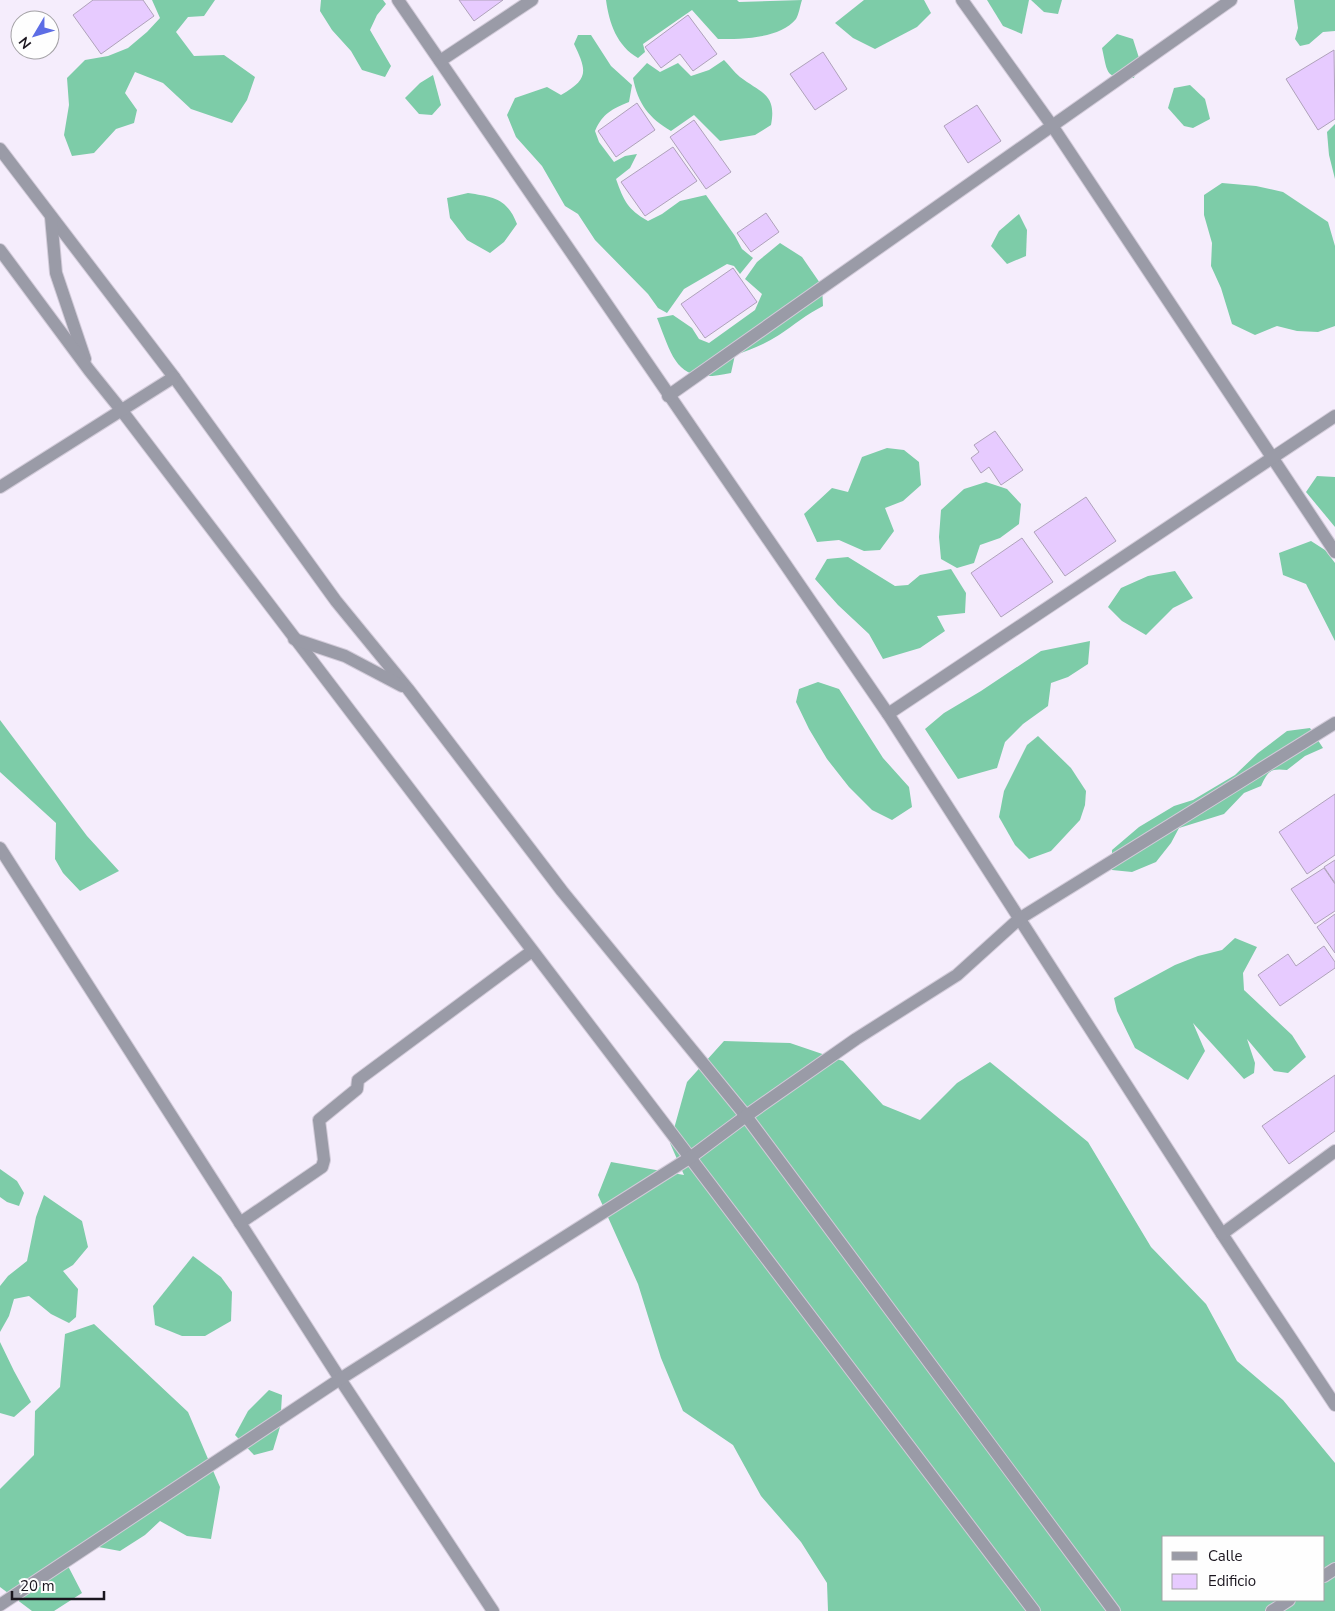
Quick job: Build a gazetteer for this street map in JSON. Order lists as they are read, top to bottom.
{
  "legend": ["Calle", "Edificio"],
  "scale_bar": "20 m",
  "north": "bottom left"
}
